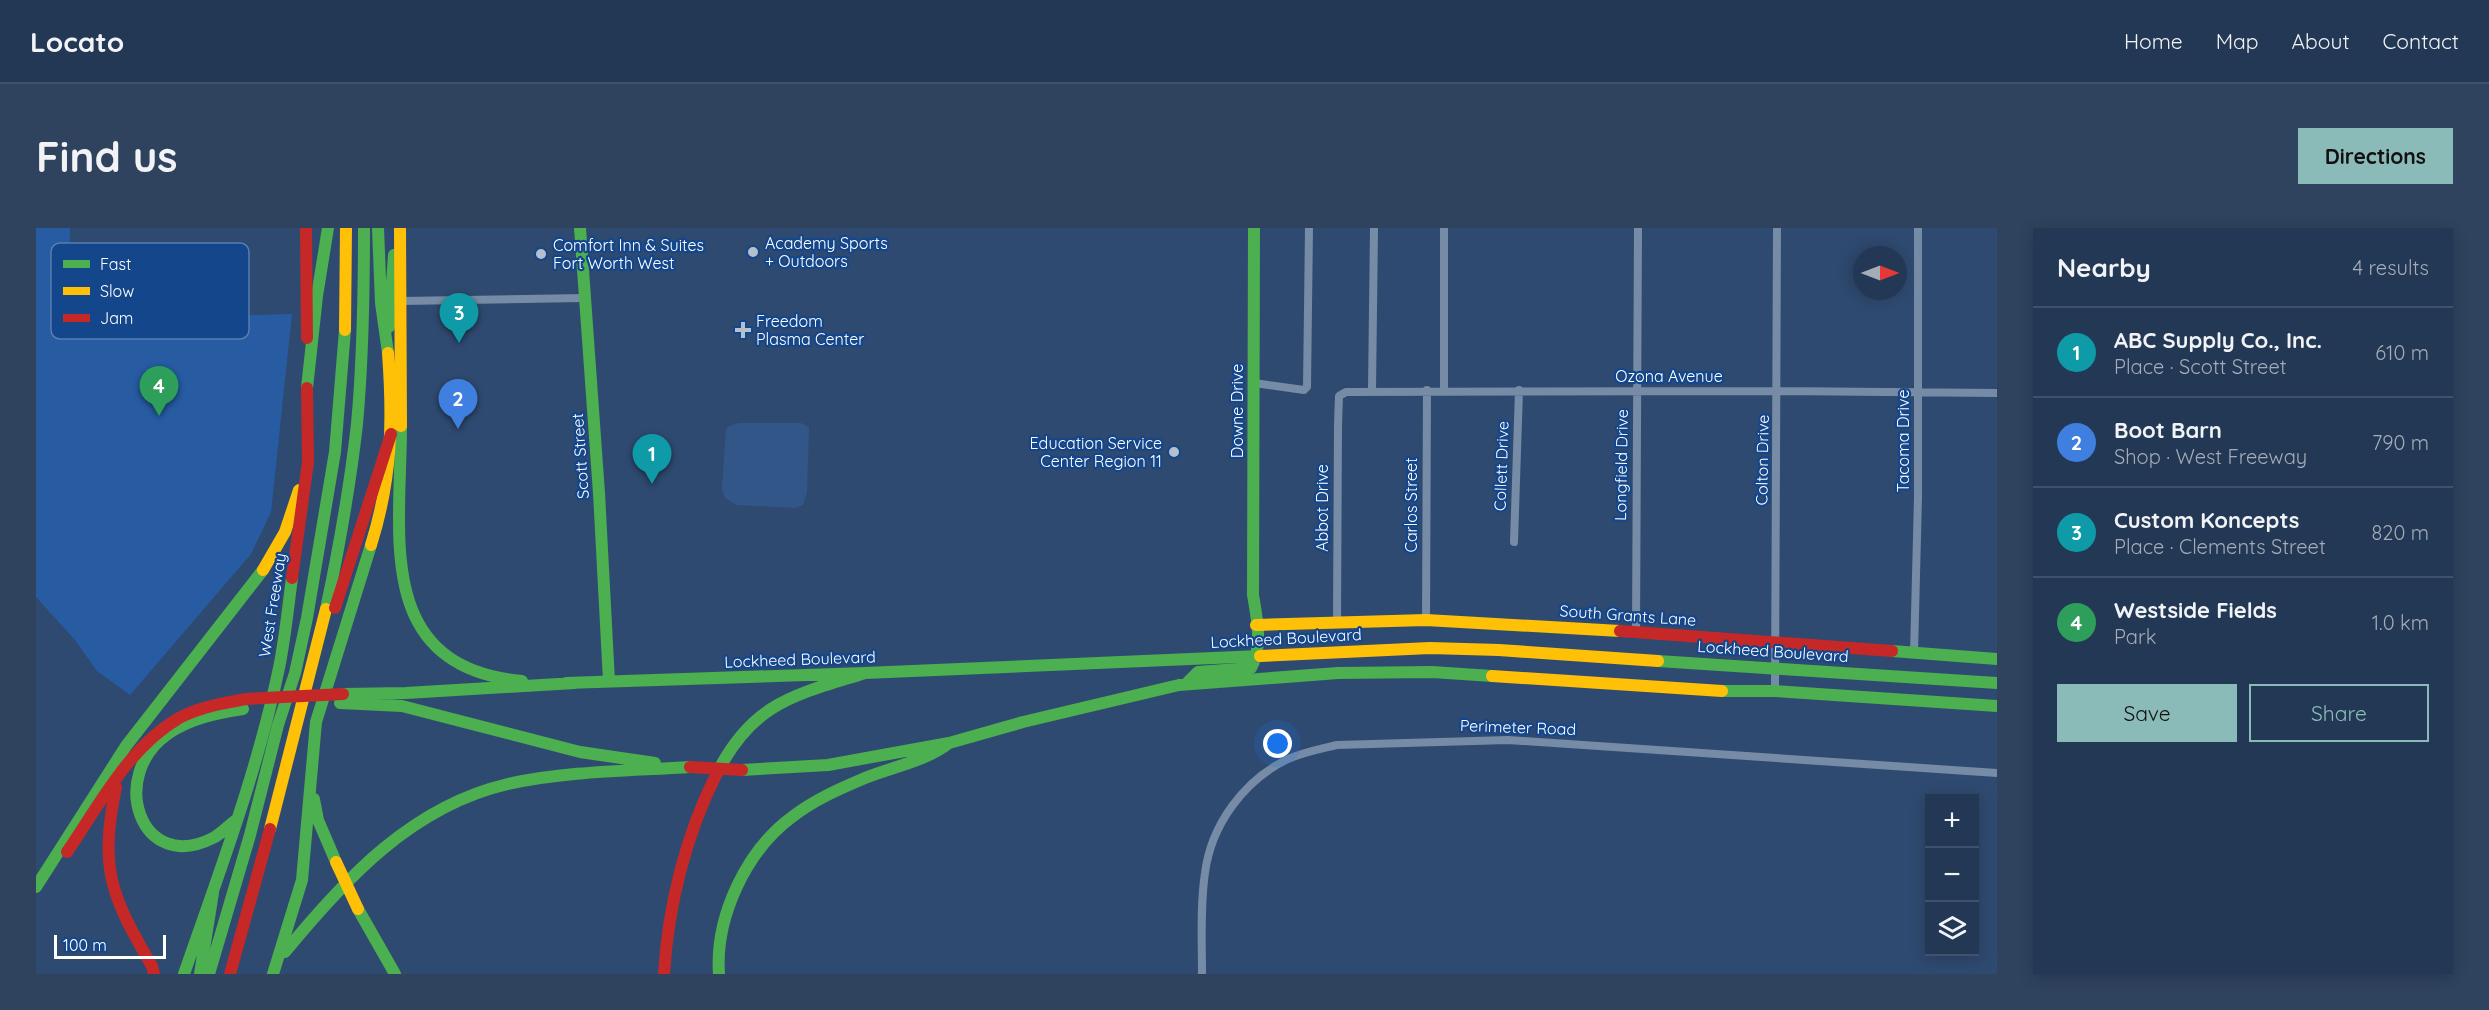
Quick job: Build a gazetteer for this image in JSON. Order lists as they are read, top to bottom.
{
  "streets": {
    "main road": [
      "Downe Drive",
      "Scott Street",
      "West Freeway",
      "South Grants Lane",
      "Lockheed Boulevard"
    ],
    "street": [
      "Ozona Avenue",
      "Tacoma Drive",
      "Colton Drive",
      "Longfield Drive",
      "Collett Drive",
      "Carlos Street",
      "Abbot Drive",
      "Perimeter Road"
    ]
  },
  "crossings": [
    ["Ozona Avenue", "Tacoma Drive"],
    ["Ozona Avenue", "Colton Drive"],
    ["Ozona Avenue", "Longfield Drive"],
    ["Ozona Avenue", "Collett Drive"],
    ["Ozona Avenue", "Carlos Street"],
    ["Ozona Avenue", "Abbot Drive"],
    ["Downe Drive", "South Grants Lane"],
    ["Downe Drive", "Lockheed Boulevard"],
    ["Tacoma Drive", "South Grants Lane"],
    ["Scott Street", "Lockheed Boulevard"],
    ["Colton Drive", "South Grants Lane"],
    ["Colton Drive", "Lockheed Boulevard"],
    ["Longfield Drive", "South Grants Lane"],
    ["Carlos Street", "South Grants Lane"],
    ["Abbot Drive", "South Grants Lane"]
  ],
  "places": {
    "other": ["Academy Sports + Outdoors", "Comfort Inn & Suites Fort Worth West", "Education Service Center Region 11"],
    "health": ["Freedom Plasma Center"]
  },
  "legend": ["Fast", "Slow", "Jam"],
  "scale_bar": "100 m",
  "north": "right",
  "page": {
    "header": "Locato",
    "nav": [
      "Home",
      "Map",
      "About",
      "Contact"
    ],
    "buttons": [
      "Directions",
      ["Save", "Share"]
    ],
    "title": "Find us",
    "heading": ["Nearby", "4 results"],
    "pins": [
      "3",
      "4",
      "2",
      "1"
    ],
    "list": [
      {
        "mark": "1",
        "name": "ABC Supply Co., Inc.",
        "note": "Place · Scott Street",
        "value": "610 m"
      },
      {
        "mark": "2",
        "name": "Boot Barn",
        "note": "Shop · West Freeway",
        "value": "790 m"
      },
      {
        "mark": "3",
        "name": "Custom Koncepts",
        "note": "Place · Clements Street",
        "value": "820 m"
      },
      {
        "mark": "4",
        "name": "Westside Fields",
        "note": "Park",
        "value": "1.0 km"
      }
    ],
    "map_buttons": ["+", "−"],
    "scale": "100 m"
  }
}
